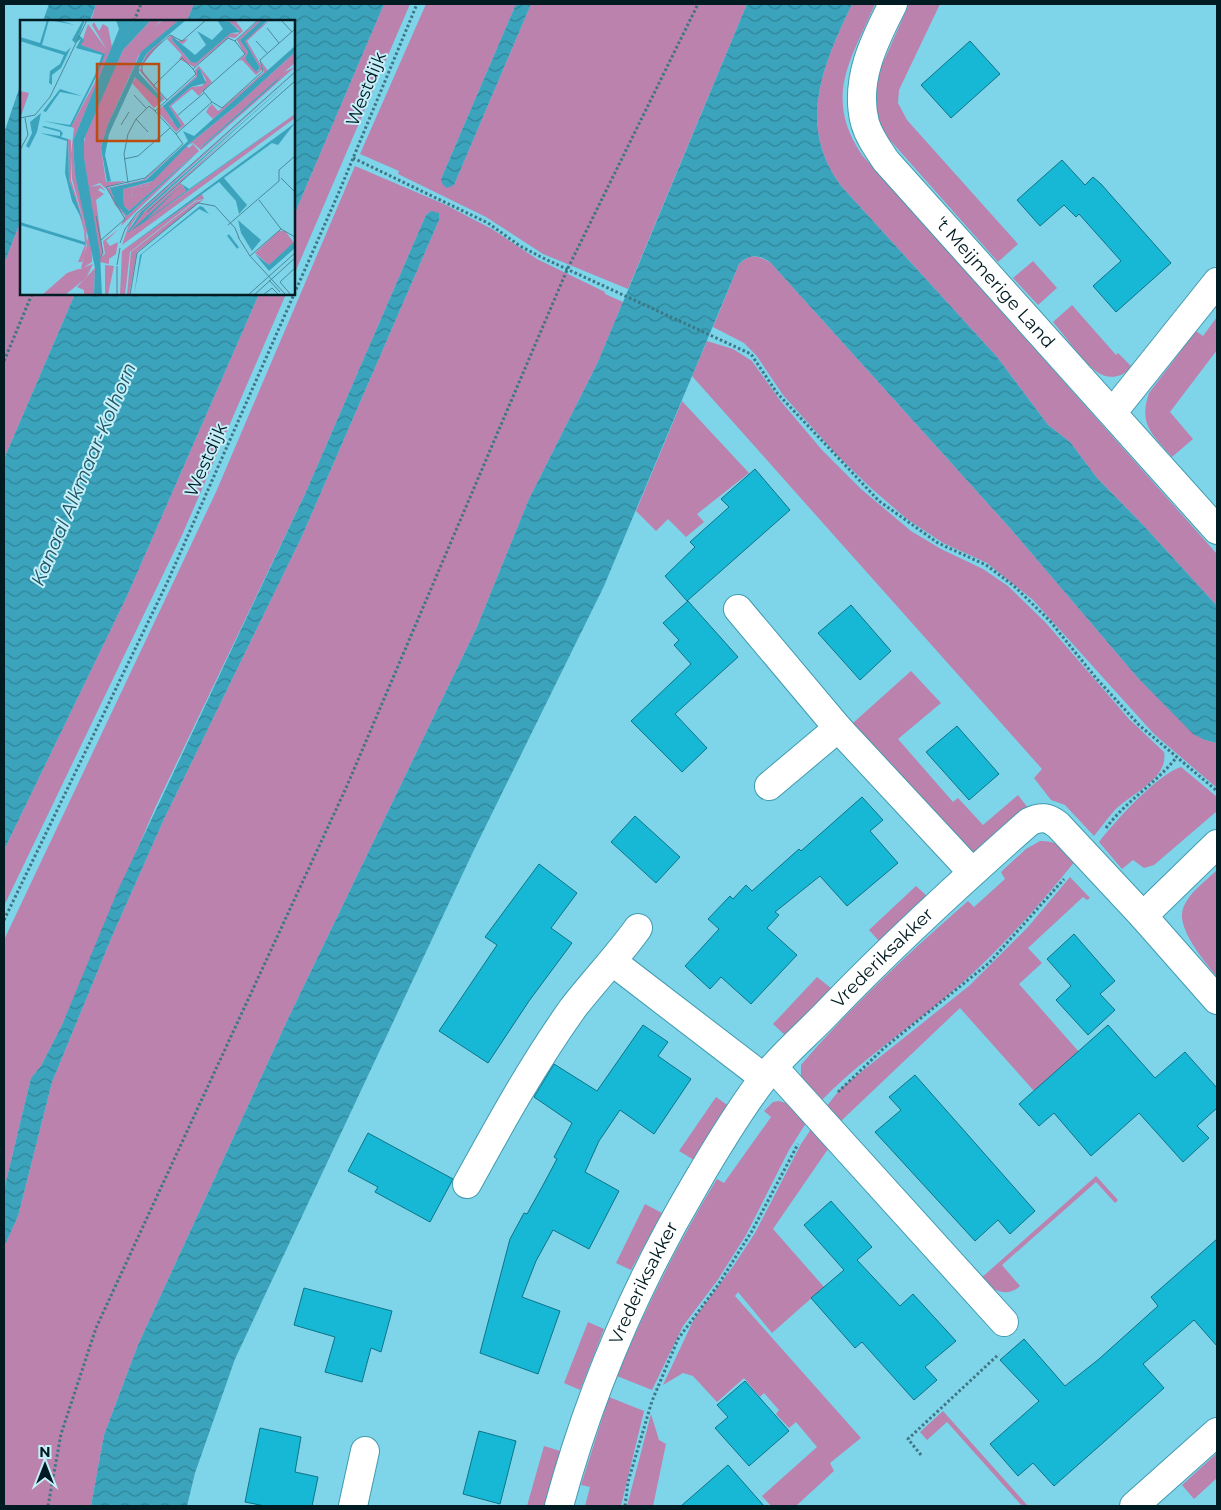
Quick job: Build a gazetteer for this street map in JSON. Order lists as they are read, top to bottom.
{
  "streets": {
    "street": ["'t Meijmerige Land", "Vrederiksakker"],
    "path": ["Westdijk"]
  },
  "water": ["Kanaal Alkmaar-Kolhorn"],
  "north": "top"
}
